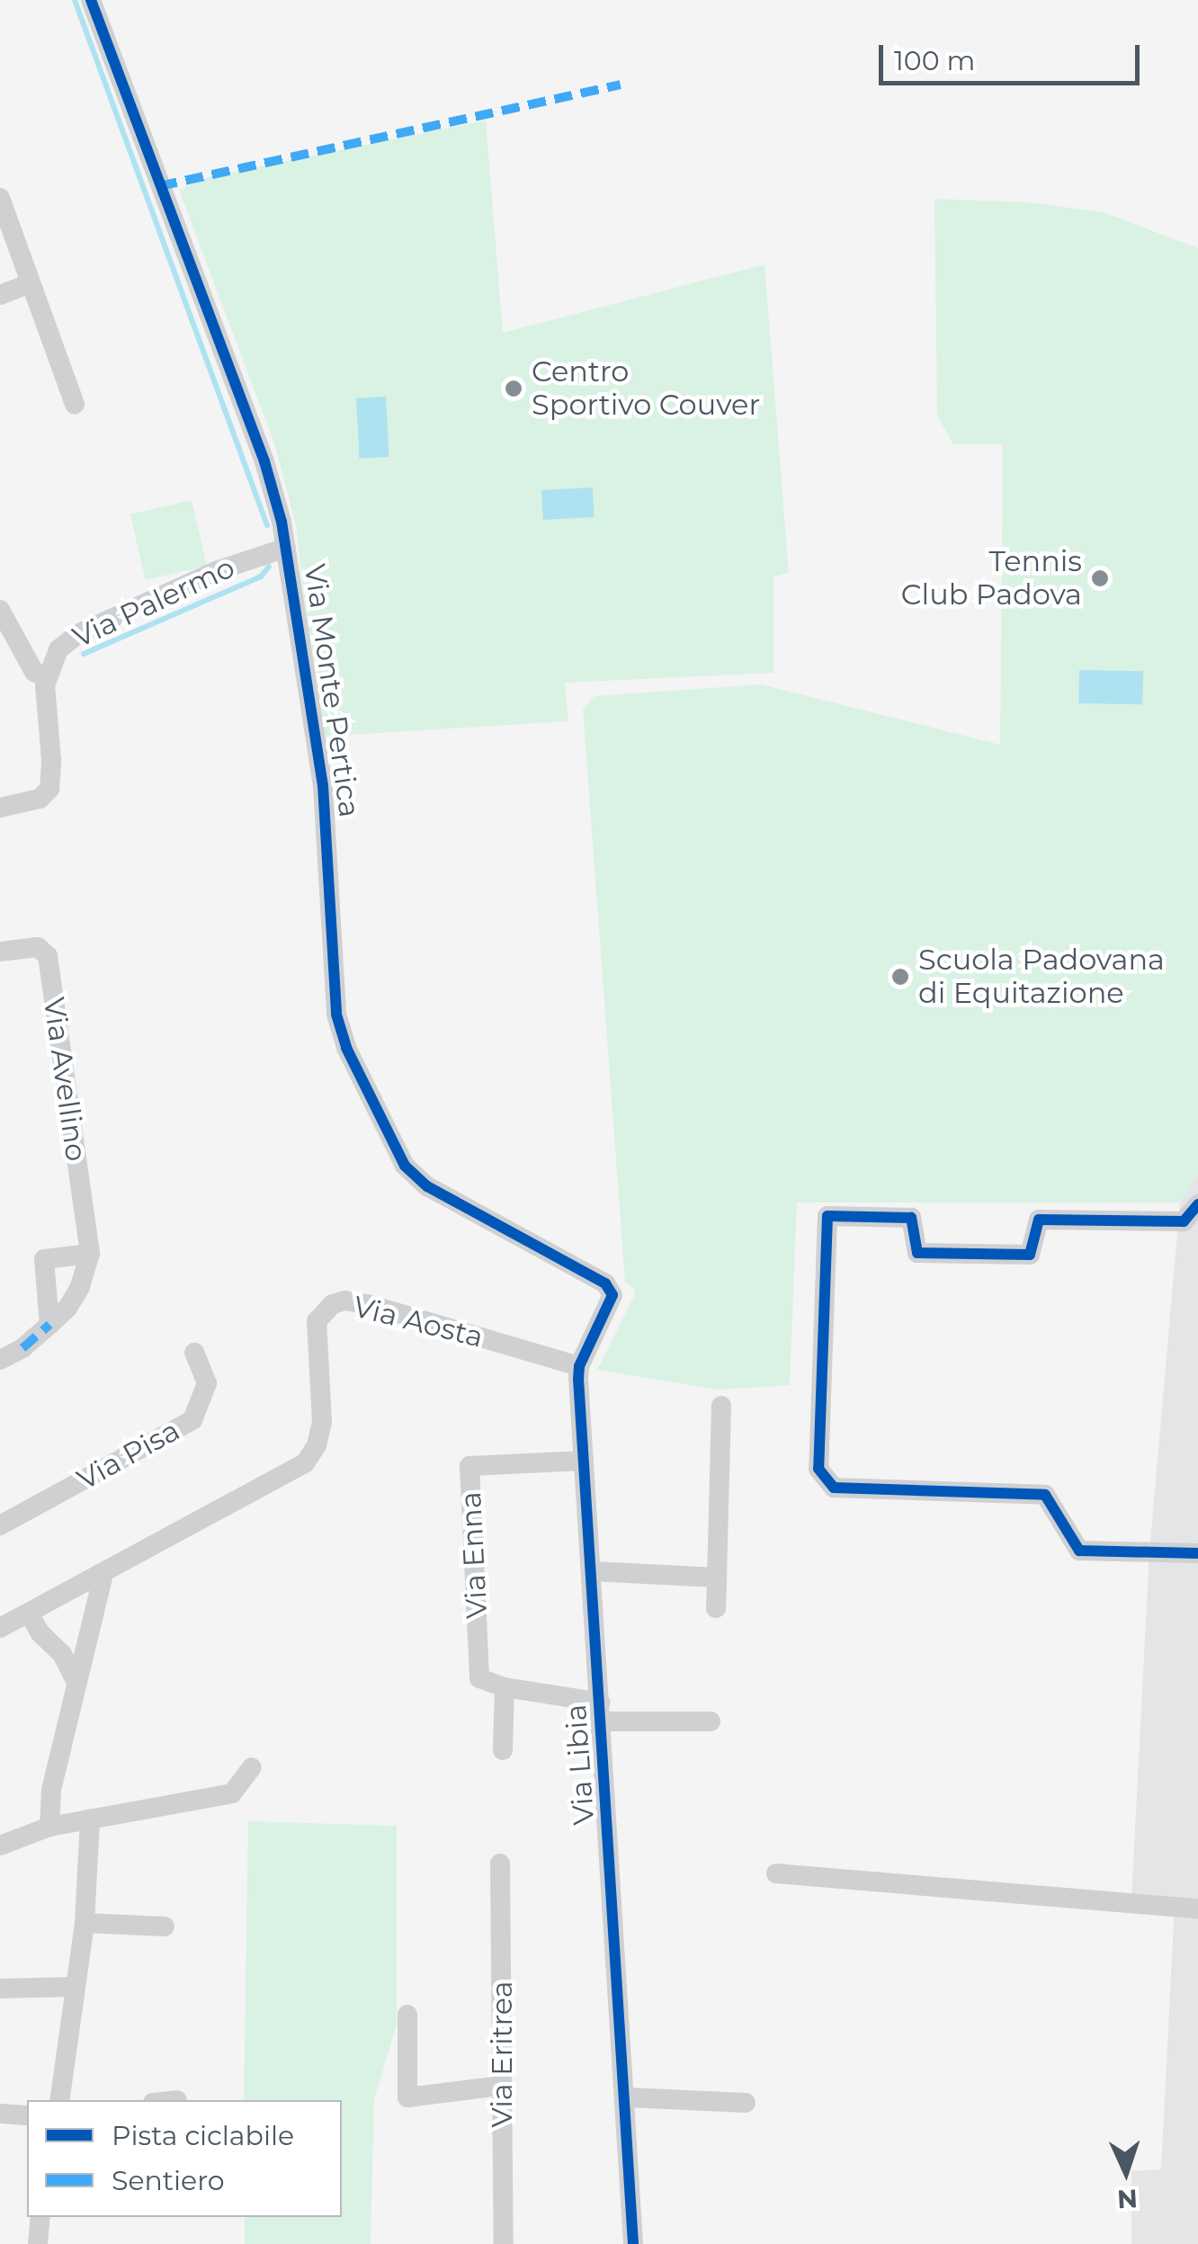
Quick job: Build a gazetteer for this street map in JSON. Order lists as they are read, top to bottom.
{
  "streets": {
    "street": [
      "Via Palermo",
      "Via Monte Pertica",
      "Via Avellino",
      "Via Aosta",
      "Via Pisa",
      "Via Enna",
      "Via Libia",
      "Via Eritrea"
    ]
  },
  "crossings": [
    ["Via Palermo", "Via Monte Pertica"],
    ["Via Monte Pertica", "Via Libia"],
    ["Via Aosta", "Via Libia"],
    ["Via Enna", "Via Libia"]
  ],
  "places": ["Centro Sportivo Couver", "Tennis Club Padova", "Scuola Padovana di Equitazione"],
  "legend": ["Pista ciclabile", "Sentiero"],
  "scale_bar": "100 m",
  "north": "bottom"
}
